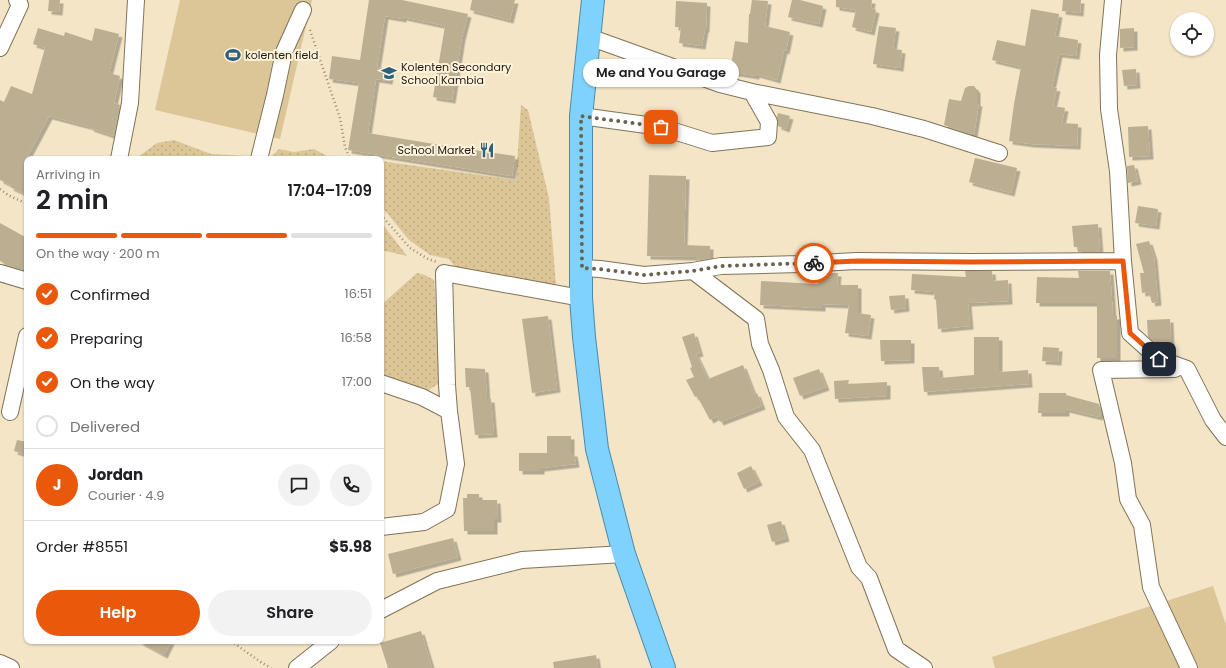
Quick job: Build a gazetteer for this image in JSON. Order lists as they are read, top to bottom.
{
  "places": {
    "sports": ["kolenten field"],
    "school or university": ["Kolenten Secondary School Kambia"],
    "other": ["Me and You Garage"],
    "restaurant": ["School Market"]
  },
  "page": {
    "bubble": "Me and You Garage",
    "heading": ["2 min", "Arriving in", "17:04–17:09"],
    "panel": [
      "Jordan",
      "Courier · 4.9",
      "Order #8551",
      "$5.98"
    ],
    "bar": "On the way · 200 m",
    "list": [
      ["Confirmed", "16:51"],
      ["Preparing", "16:58"],
      ["On the way", "17:00"],
      "Delivered"
    ],
    "round": "J",
    "buttons": ["Help", "Share"]
  }
}
